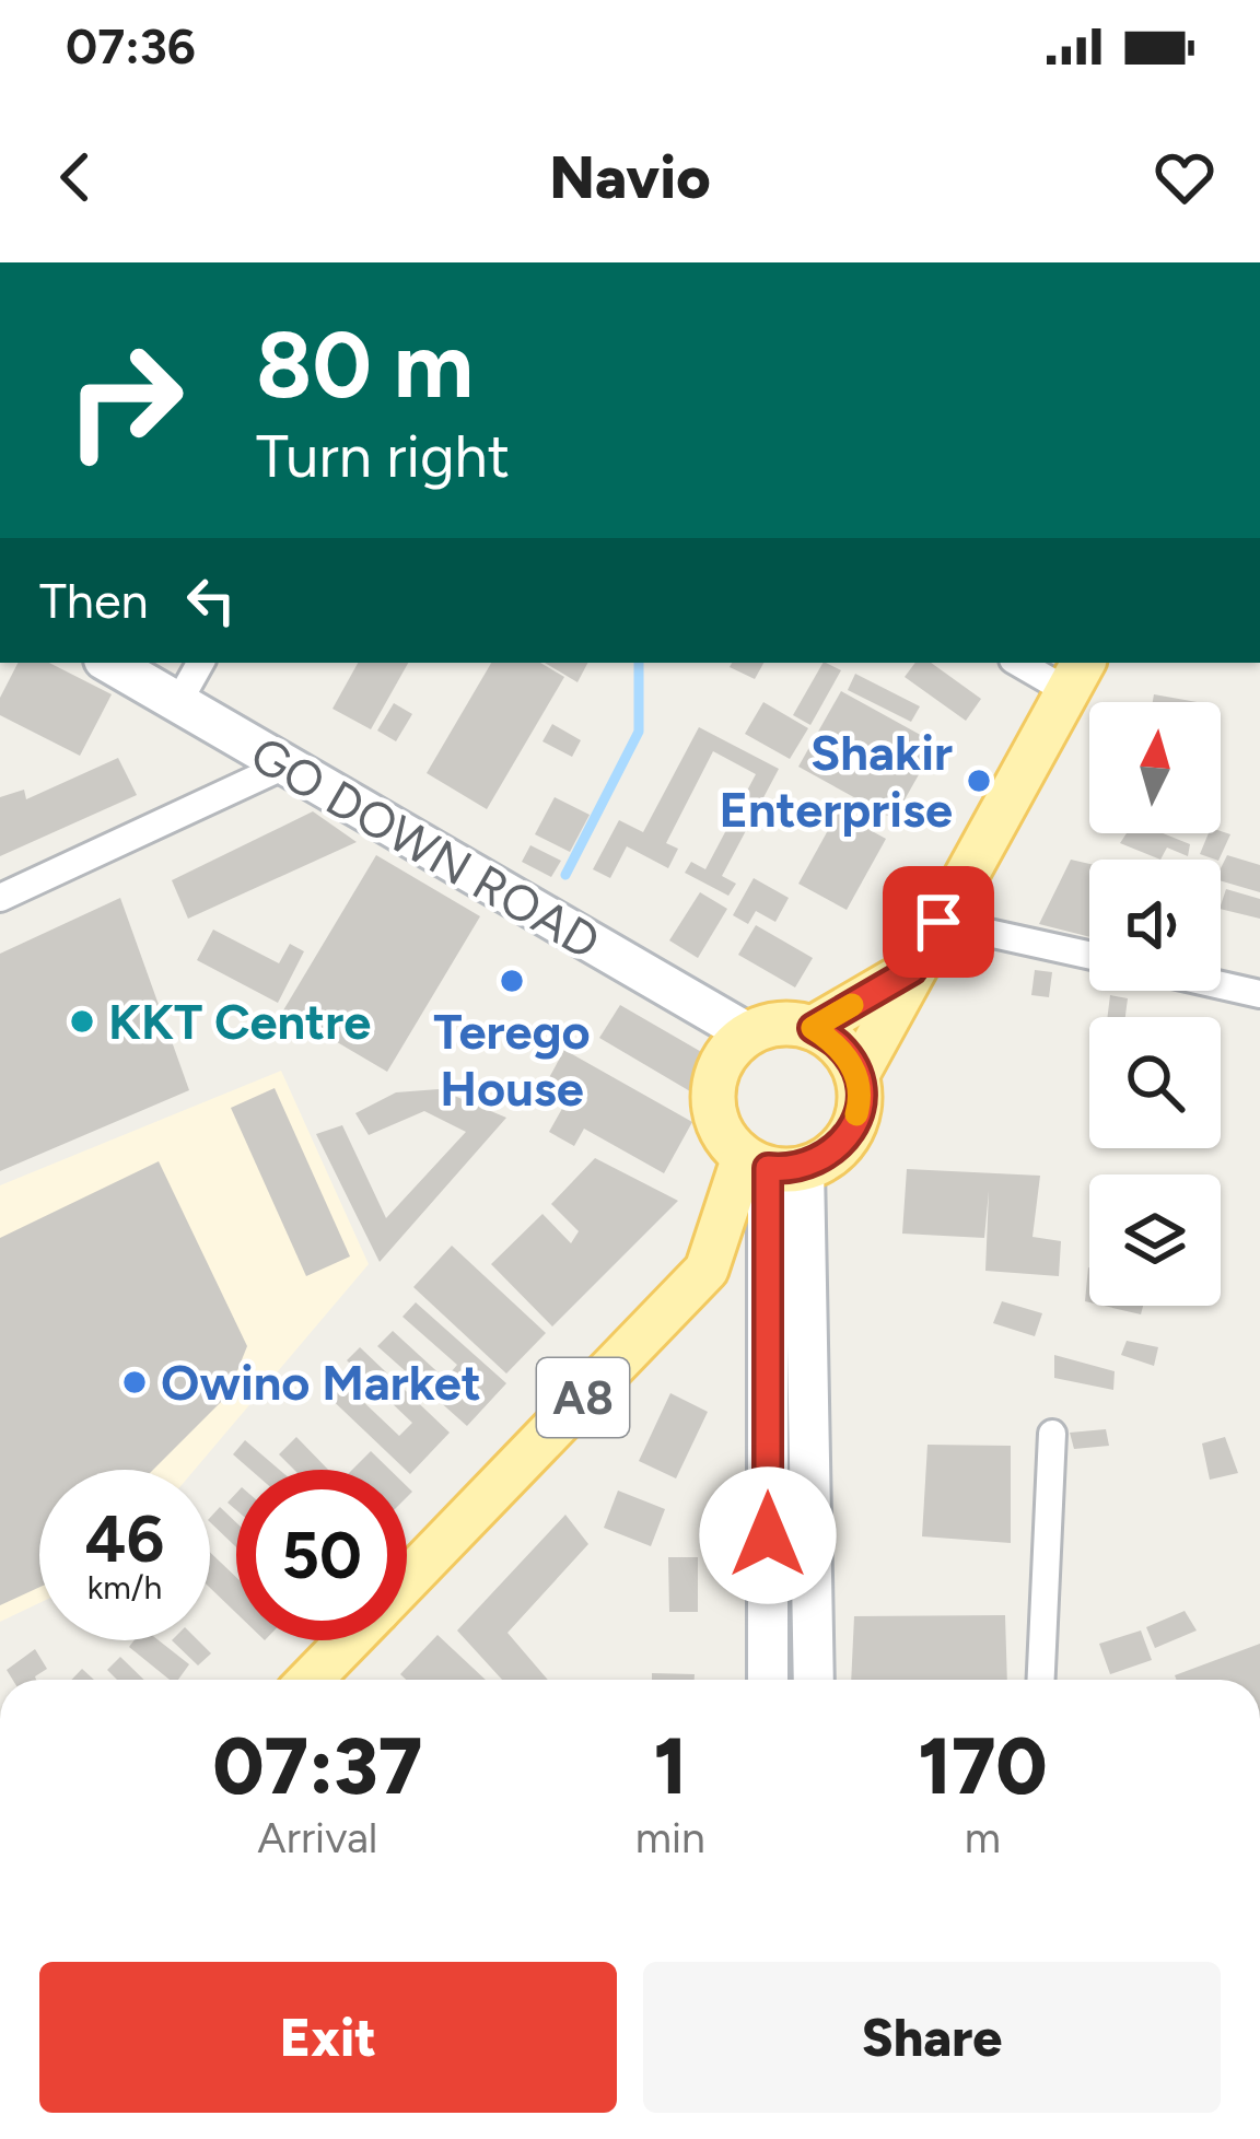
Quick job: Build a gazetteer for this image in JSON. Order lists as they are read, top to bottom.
{
  "streets": {
    "main road": ["GO DOWN ROAD", "A8"]
  },
  "crossings": [
    ["GO DOWN ROAD", "A8"]
  ],
  "places": [
    "Shakir Enterprise",
    "Terego House",
    "KKT Centre",
    "Owino Market"
  ],
  "north": "top",
  "page": {
    "status": "07:36",
    "header": "Navio",
    "turn": ["80 m", "Turn right"],
    "then": "Then",
    "speed": "46 km/h",
    "limit": "50",
    "eta": [
      "07:37",
      "Arrival",
      "1",
      "min",
      "170",
      "m"
    ],
    "buttons": ["Exit", "Share"]
  }
}
